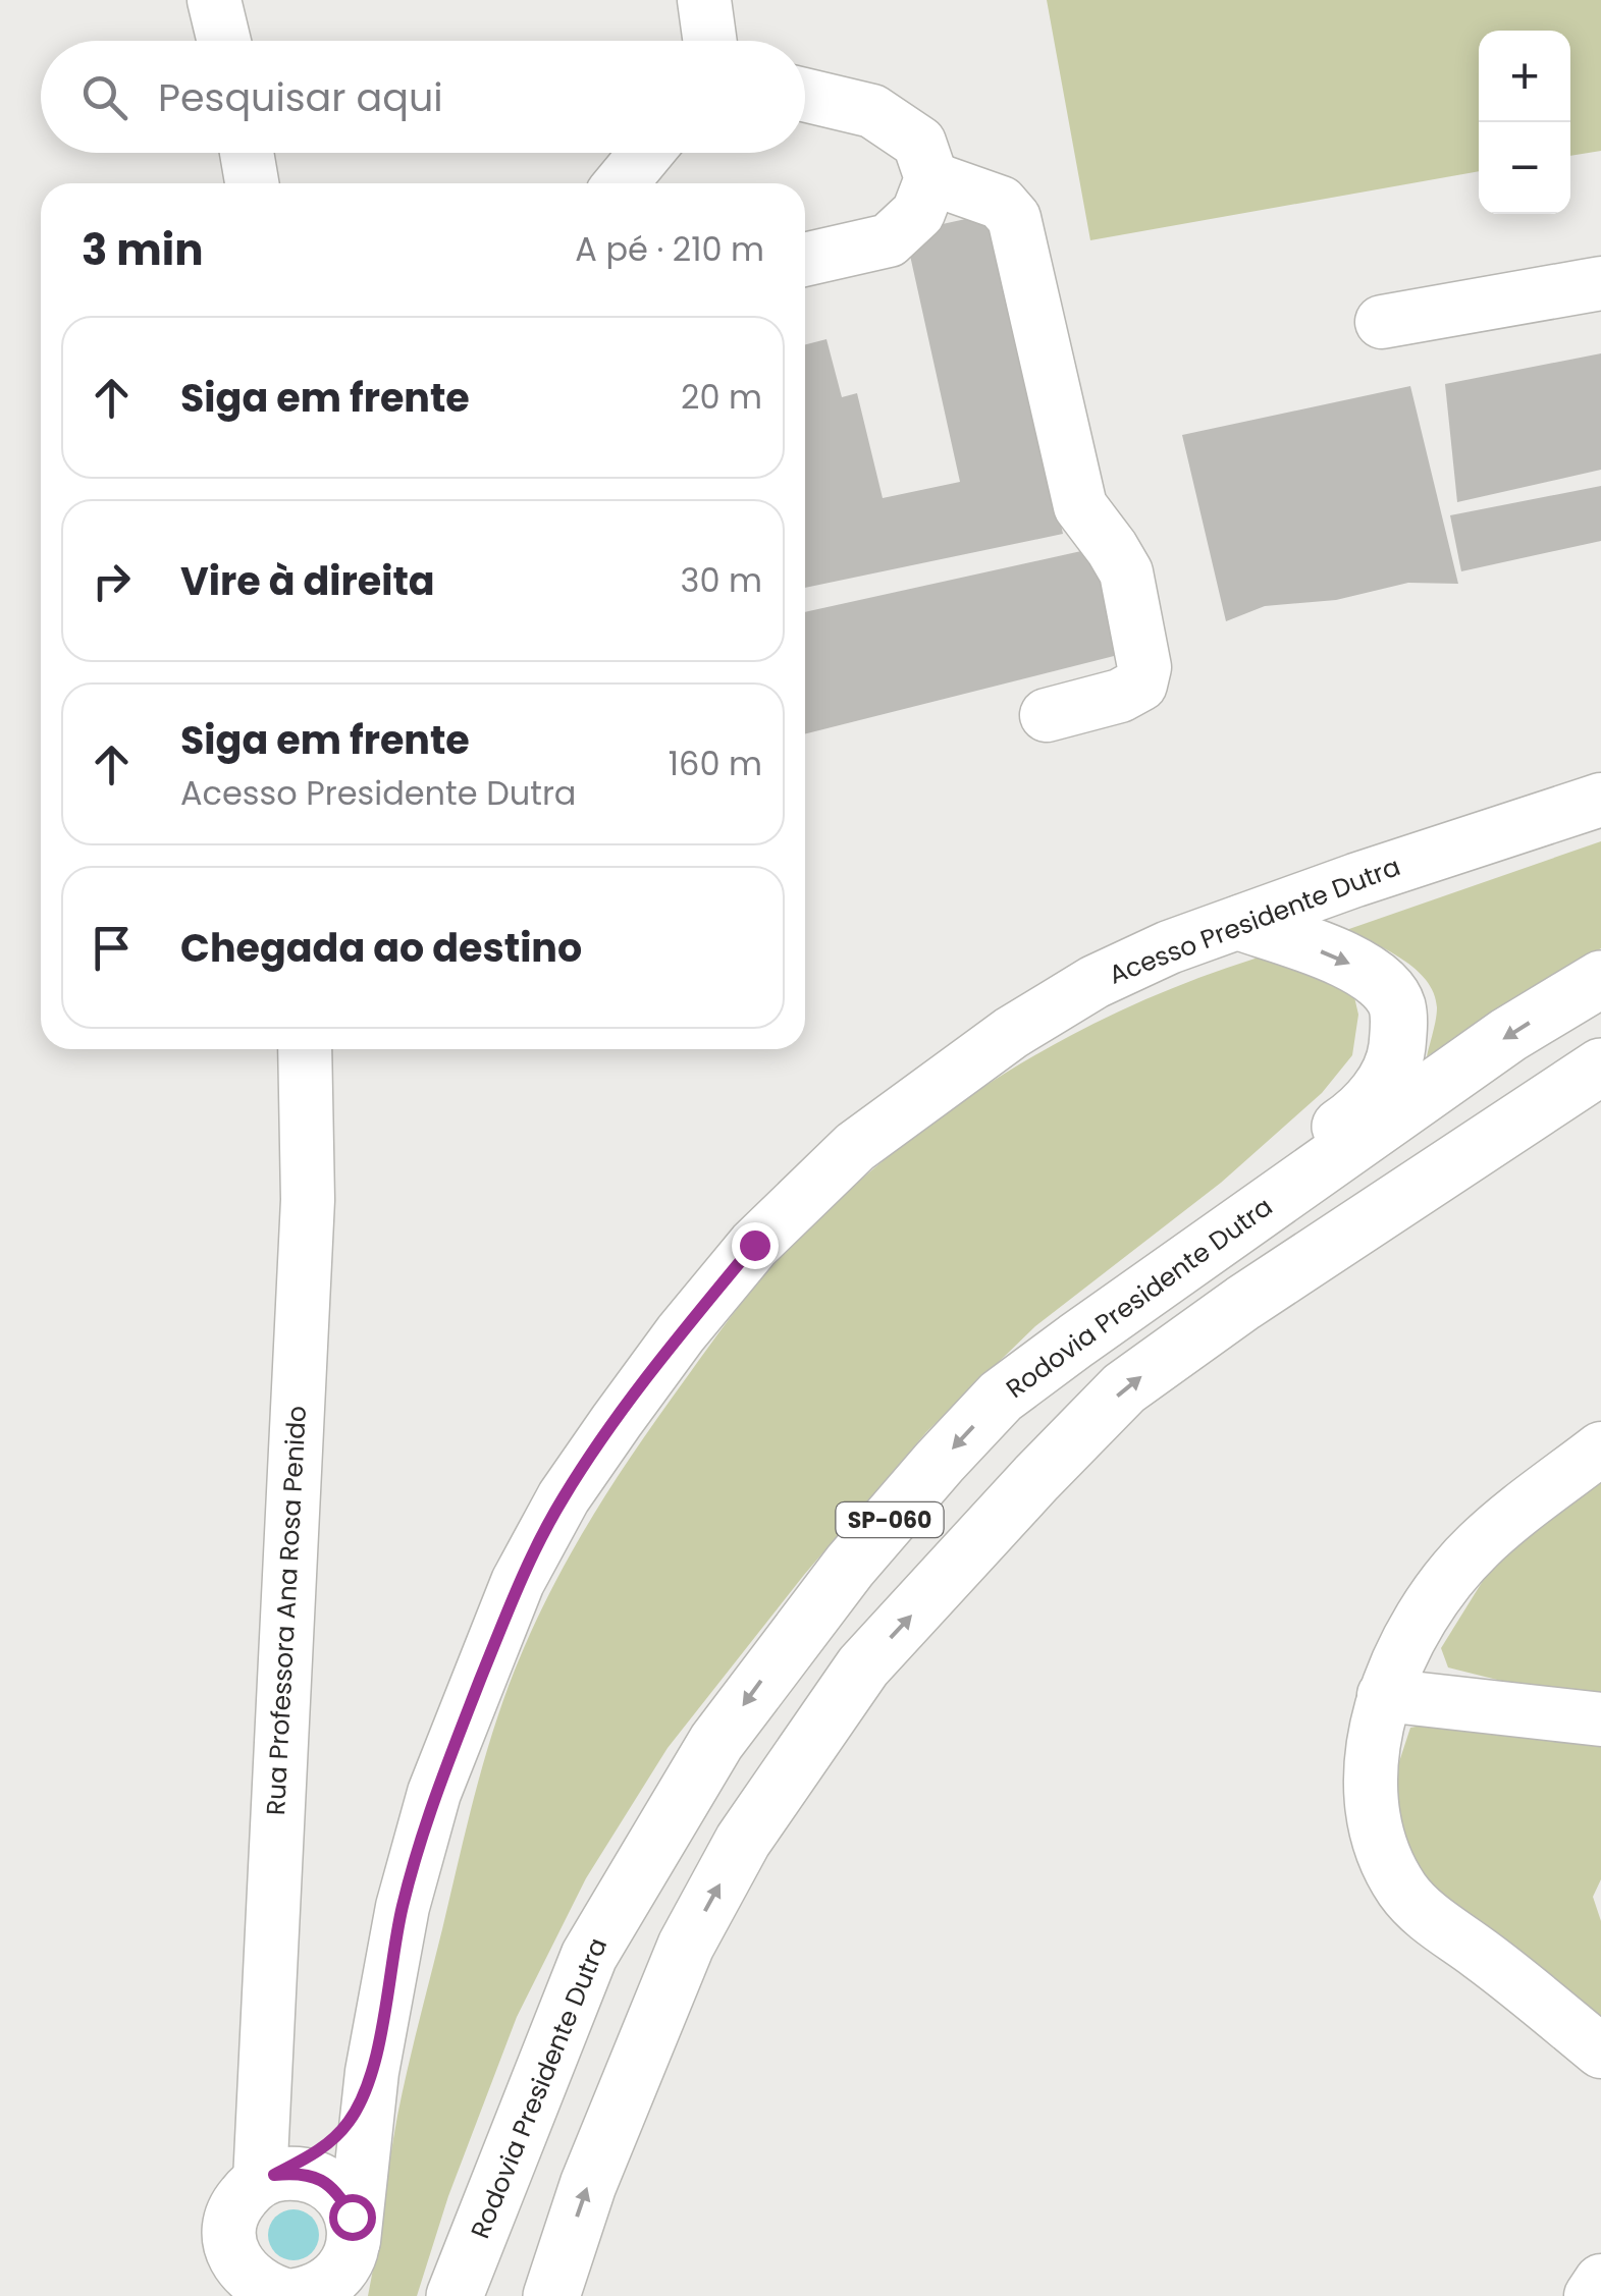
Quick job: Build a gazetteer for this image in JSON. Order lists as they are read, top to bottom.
{
  "streets": {
    "highway": ["Rodovia Presidente Dutra", "SP-060"],
    "street": ["Acesso Presidente Dutra", "Rua Professora Ana Rosa Penido"]
  },
  "page": {
    "map_buttons": ["+", "−"],
    "search": "Pesquisar aqui",
    "heading": ["3 min", "A pé · 210 m"],
    "list": [
      ["Siga em frente", "20 m"],
      ["Vire à direita", "30 m"],
      ["Siga em frente", "Acesso Presidente Dutra", "160 m"],
      "Chegada ao destino"
    ]
  }
}
